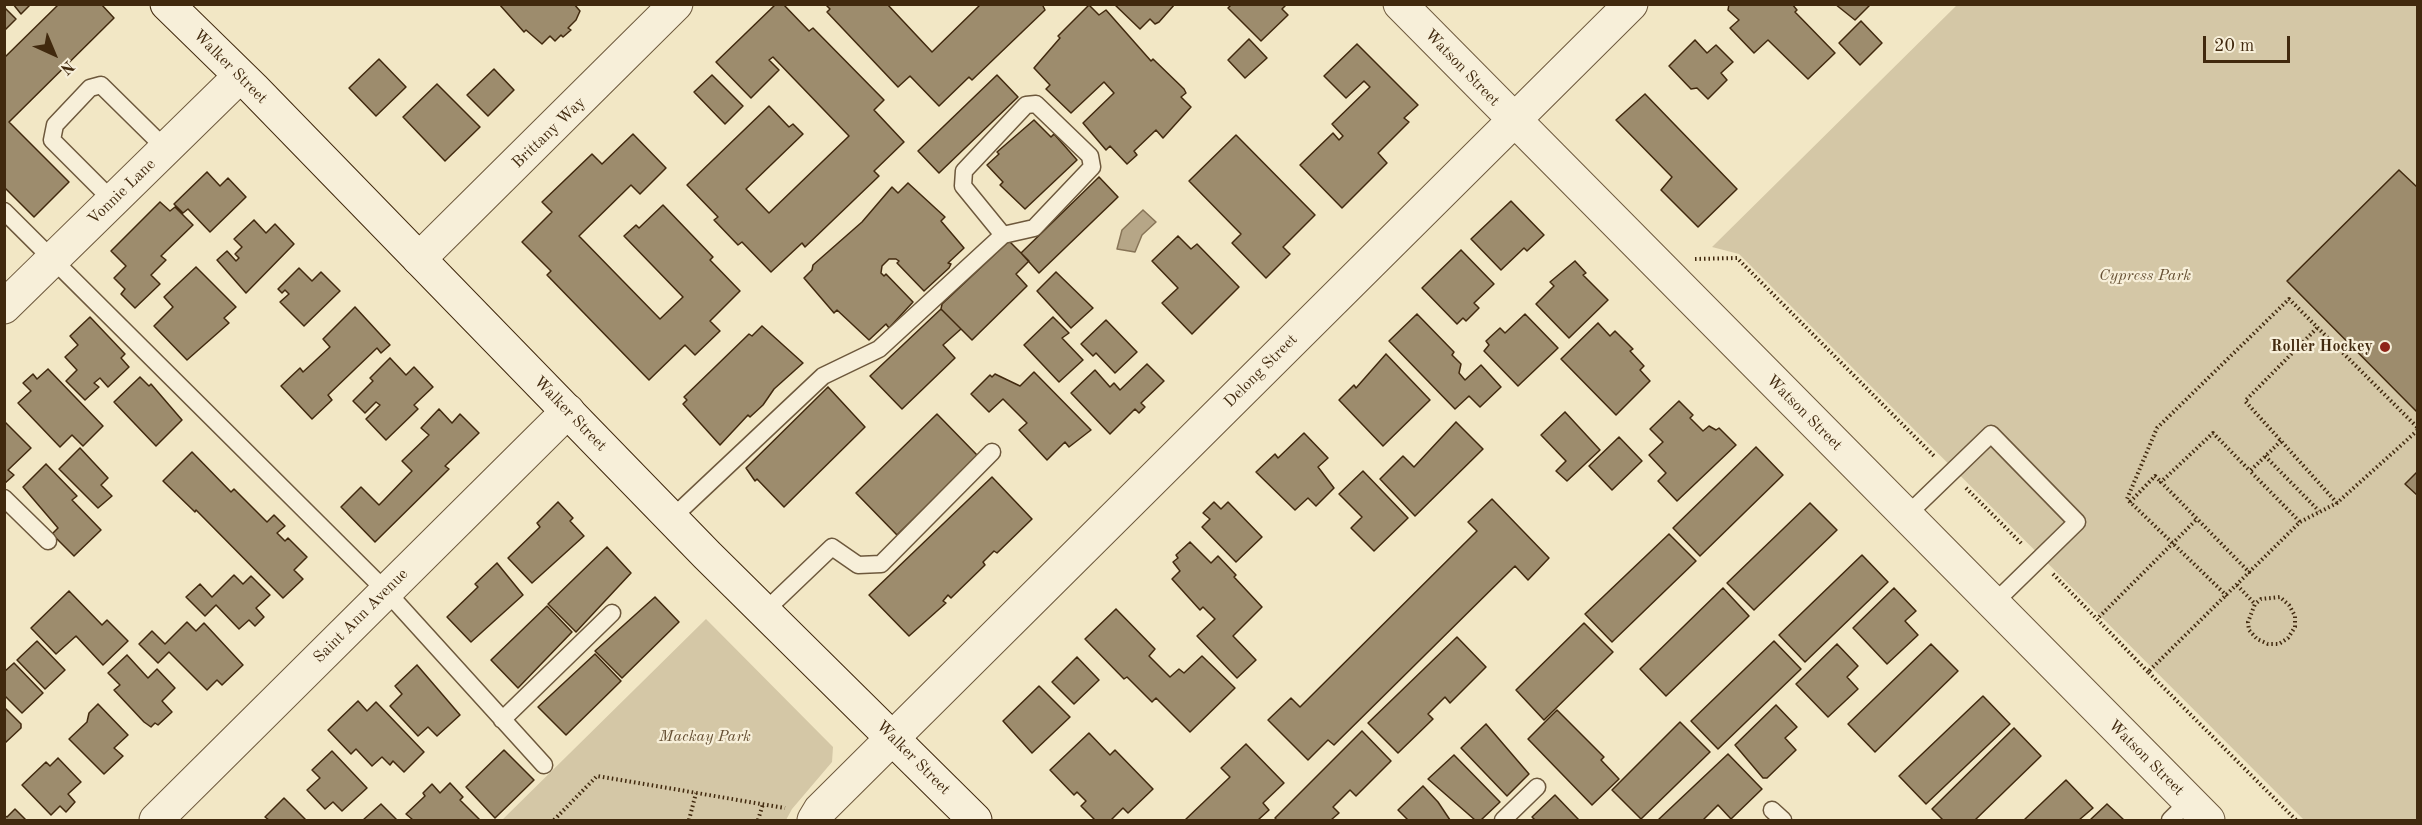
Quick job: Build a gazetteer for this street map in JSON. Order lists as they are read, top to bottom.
{
  "streets": {
    "street": [
      "Walker Street",
      "Watson Street",
      "Brittany Way",
      "Vonnie Lane",
      "Delong Street",
      "Saint Ann Avenue"
    ]
  },
  "crossings": [
    ["Walker Street", "Brittany Way"],
    ["Walker Street", "Vonnie Lane"],
    ["Walker Street", "Delong Street"],
    ["Walker Street", "Saint Ann Avenue"],
    ["Watson Street", "Delong Street"]
  ],
  "parks": ["Cypress Park", "Mackay Park"],
  "places": ["Roller Hockey"],
  "scale_bar": "20 m",
  "north": "bottom right"
}
